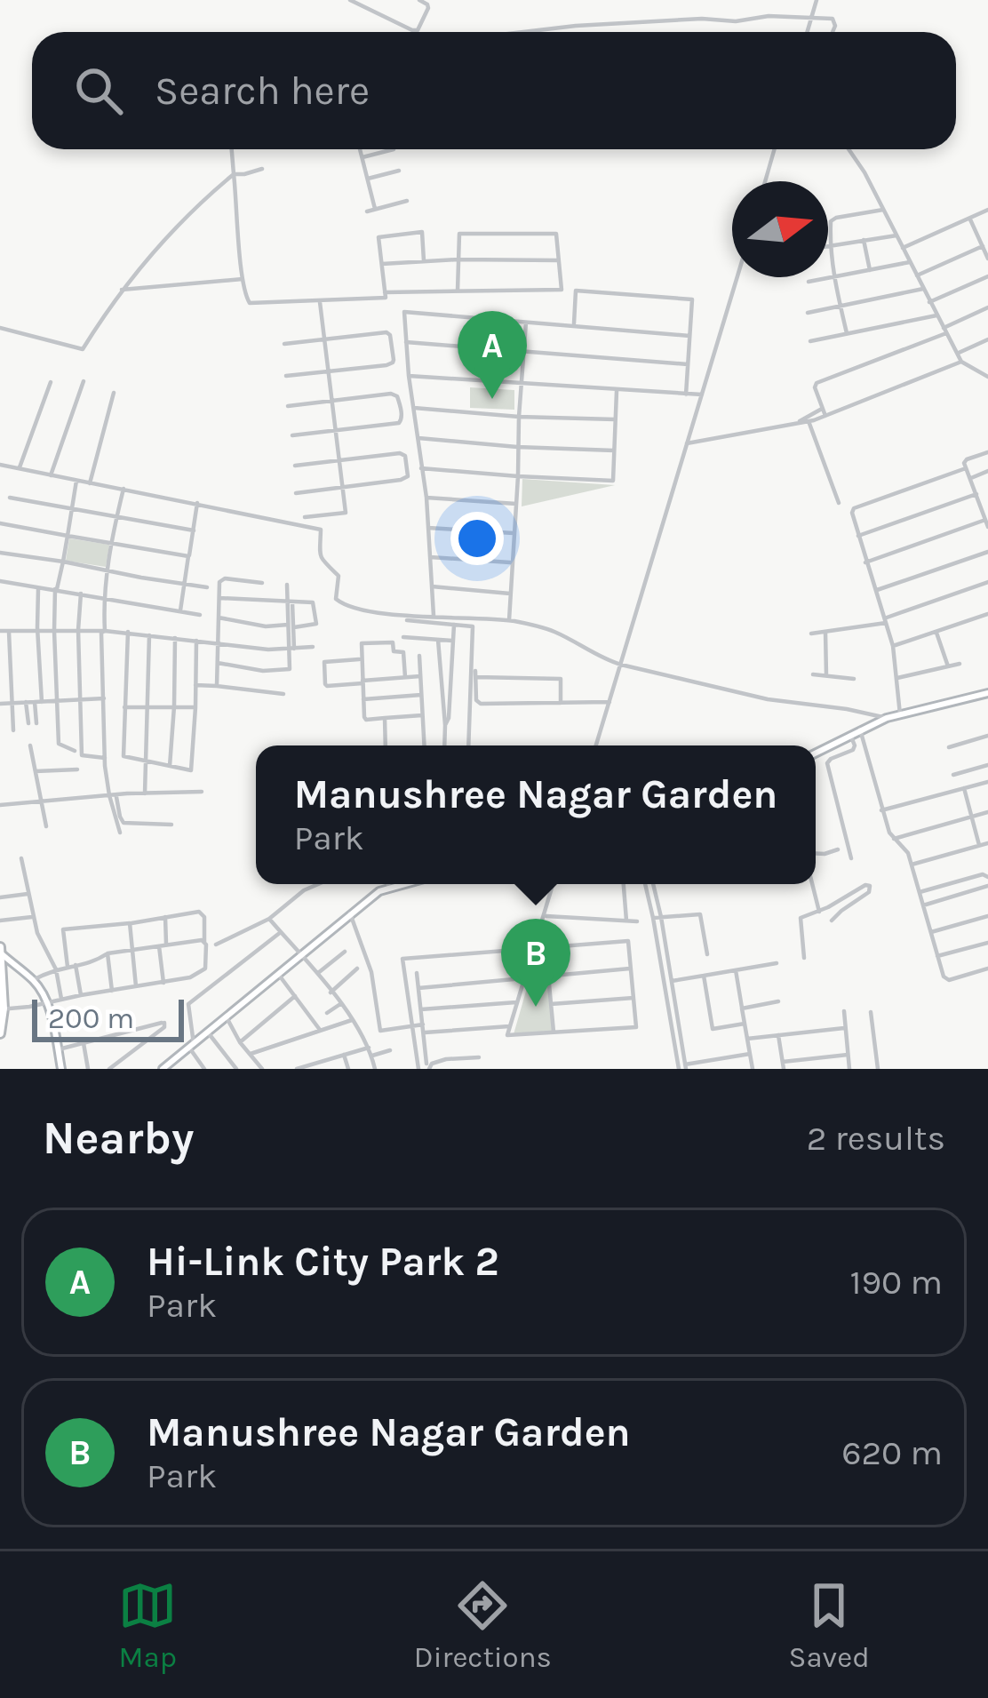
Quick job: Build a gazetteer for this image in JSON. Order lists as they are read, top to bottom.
{
  "scale_bar": "200 m",
  "north": "right",
  "page": {
    "search": "Search here",
    "pins": ["A", "B"],
    "popup": ["Manushree Nagar Garden", "Park"],
    "scale": "200 m",
    "heading": ["Nearby", "2 results"],
    "list": [
      {
        "mark": "A",
        "name": "Hi-Link City Park 2",
        "note": "Park",
        "value": "190 m"
      },
      {
        "mark": "B",
        "name": "Manushree Nagar Garden",
        "note": "Park",
        "value": "620 m"
      }
    ],
    "nav": ["Map", "Directions", "Saved"]
  }
}
